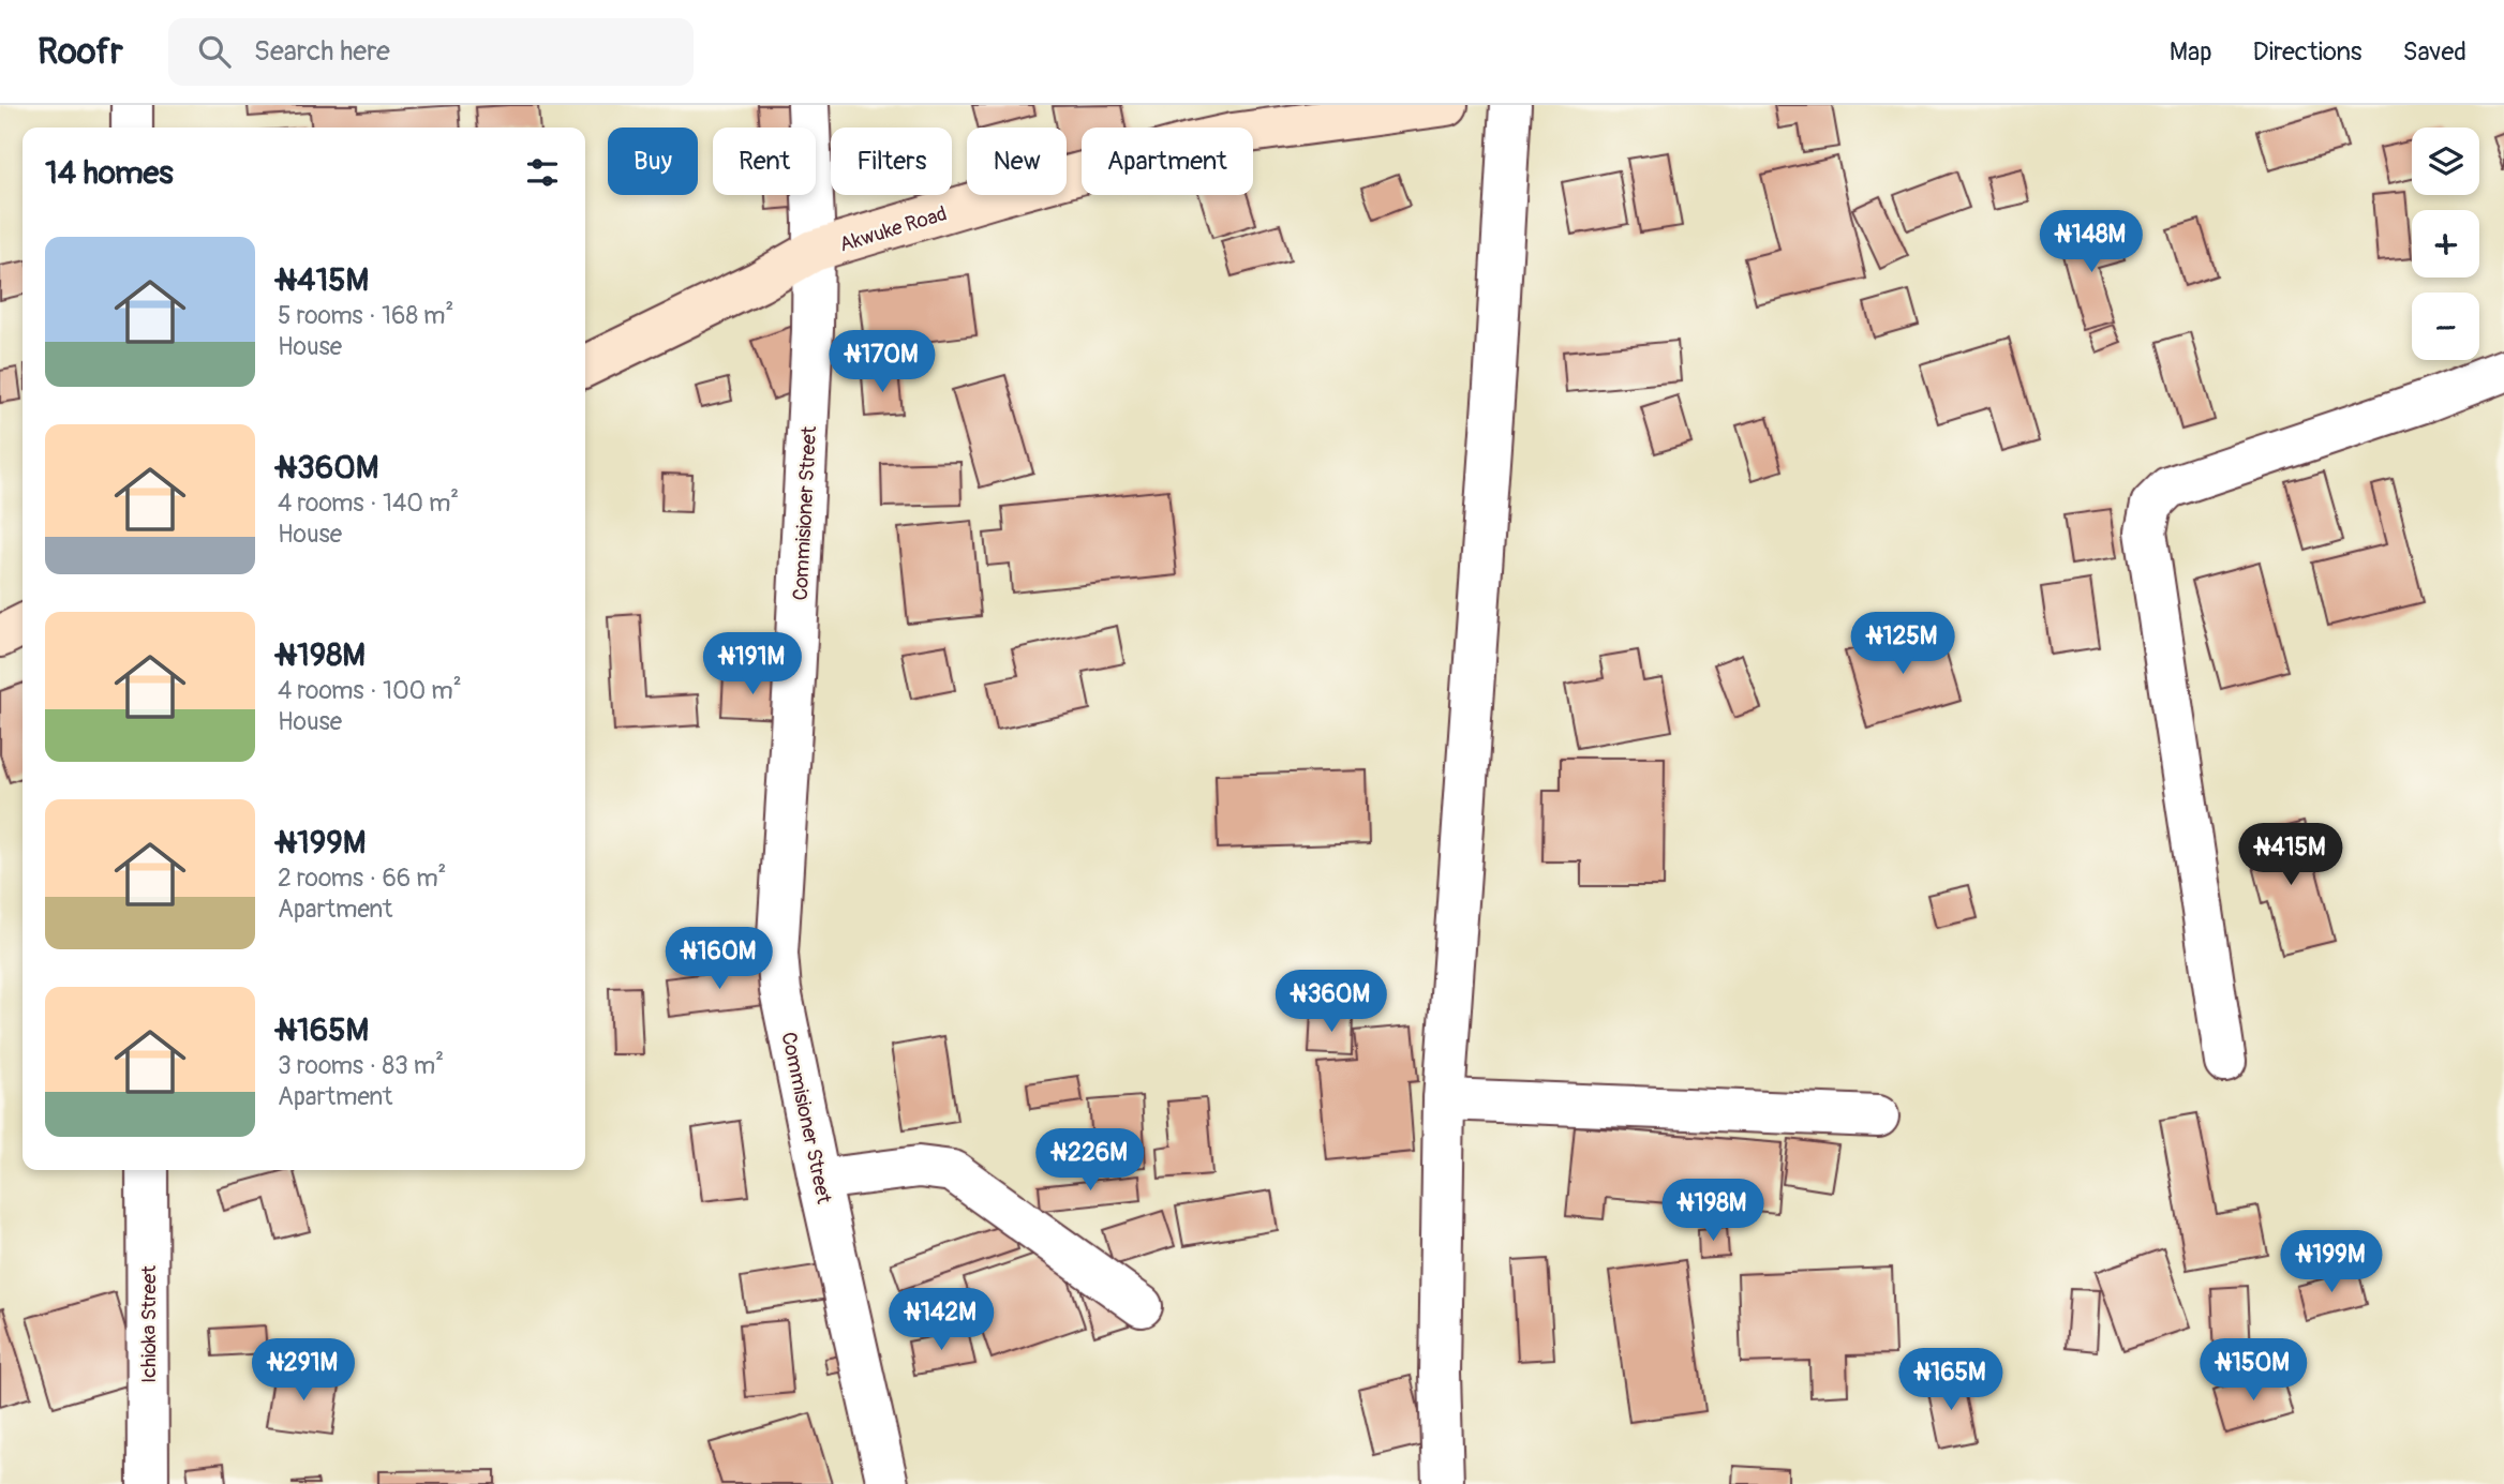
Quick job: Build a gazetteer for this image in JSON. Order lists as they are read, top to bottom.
{
  "streets": {
    "main road": ["Akwuke Road"],
    "street": ["Commisioner Street", "Ichioka Street"]
  },
  "crossings": [
    ["Akwuke Road", "Commisioner Street"]
  ],
  "page": {
    "header": "Roofr",
    "search": "Search here",
    "nav": ["Map", "Directions", "Saved"],
    "map_buttons": ["+", "−"],
    "chip": [
      "Buy",
      "Rent",
      "Filters",
      "New",
      "Apartment"
    ],
    "heading": "14 homes",
    "price": [
      "₦148M",
      "₦170M",
      "₦125M",
      "₦191M",
      "₦415M",
      "₦160M",
      "₦360M",
      "₦226M",
      "₦198M",
      "₦199M",
      "₦142M",
      "₦291M",
      "₦150M",
      "₦165M"
    ],
    "list": [
      {
        "name": "₦415M",
        "note": "5 rooms · 168 m² · House"
      },
      {
        "name": "₦360M",
        "note": "4 rooms · 140 m² · House"
      },
      {
        "name": "₦198M",
        "note": "4 rooms · 100 m² · House"
      },
      {
        "name": "₦199M",
        "note": "2 rooms · 66 m² · Apartment"
      },
      {
        "name": "₦165M",
        "note": "3 rooms · 83 m² · Apartment"
      }
    ]
  }
}
